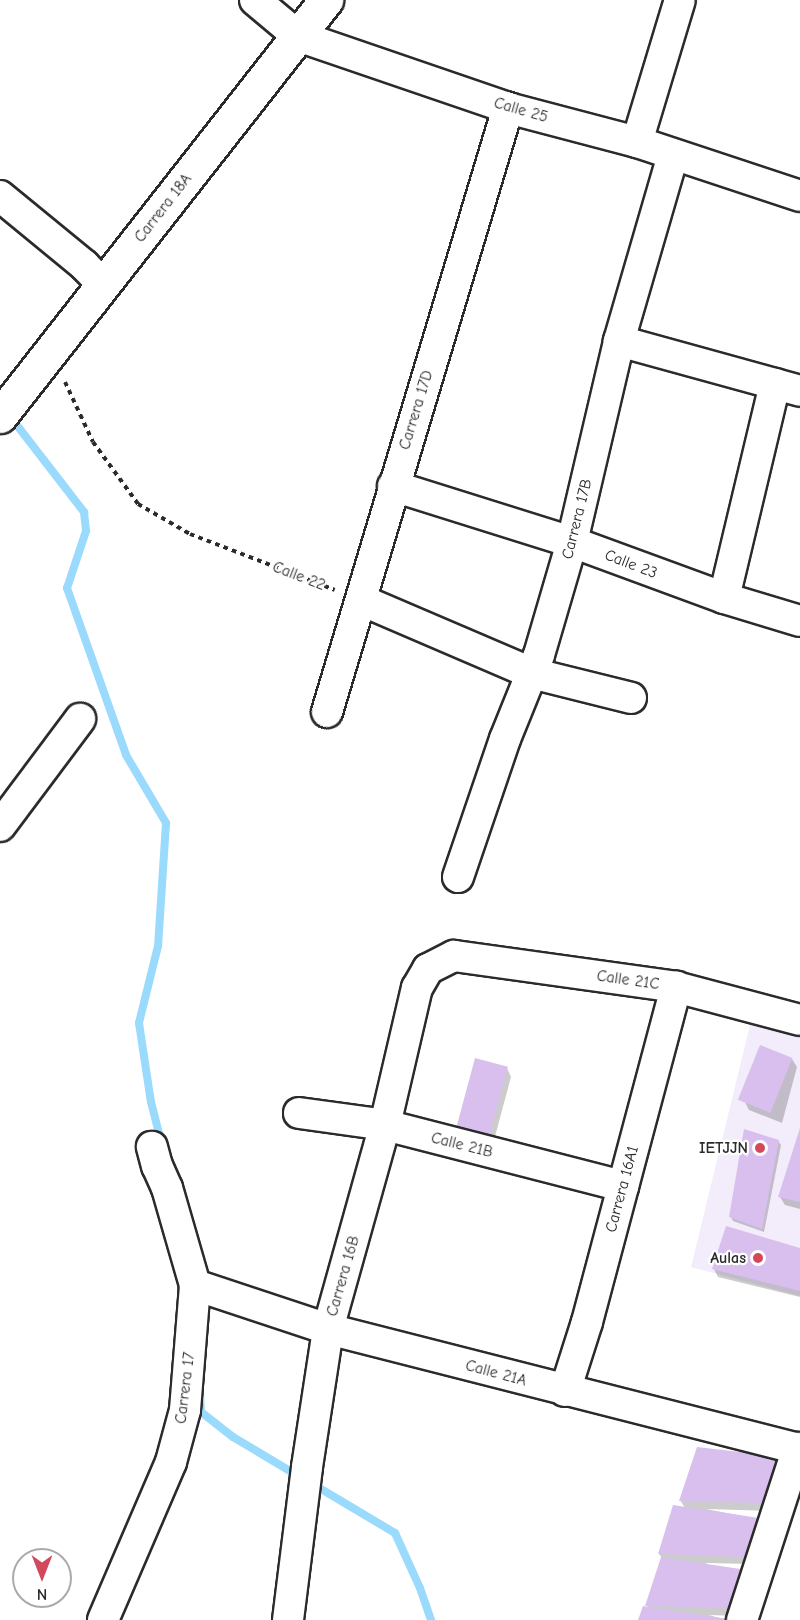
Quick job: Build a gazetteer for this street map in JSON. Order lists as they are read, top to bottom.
{
  "streets": {
    "main road": ["Carrera 18A"],
    "street": [
      "Calle 25",
      "Carrera 17D",
      "Carrera 17B",
      "Calle 23",
      "Calle 21C",
      "Calle 21B",
      "Carrera 16A1",
      "Carrera 16B",
      "Calle 21A",
      "Carrera 17"
    ],
    "path": ["Calle 22"]
  },
  "crossings": [
    ["Calle 25", "Carrera 18A"],
    ["Calle 25", "Carrera 17D"],
    ["Calle 25", "Carrera 17B"],
    ["Carrera 18A", "Calle 22"],
    ["Carrera 17D", "Calle 23"],
    ["Carrera 17D", "Calle 22"],
    ["Carrera 17B", "Calle 23"],
    ["Calle 21C", "Carrera 16A1"],
    ["Calle 21C", "Carrera 16B"],
    ["Calle 21B", "Carrera 16A1"],
    ["Calle 21B", "Carrera 16B"],
    ["Carrera 16A1", "Calle 21A"],
    ["Carrera 16B", "Calle 21A"],
    ["Calle 21A", "Carrera 17"]
  ],
  "places": ["IETJJN", "Aulas"],
  "north": "bottom"
}
